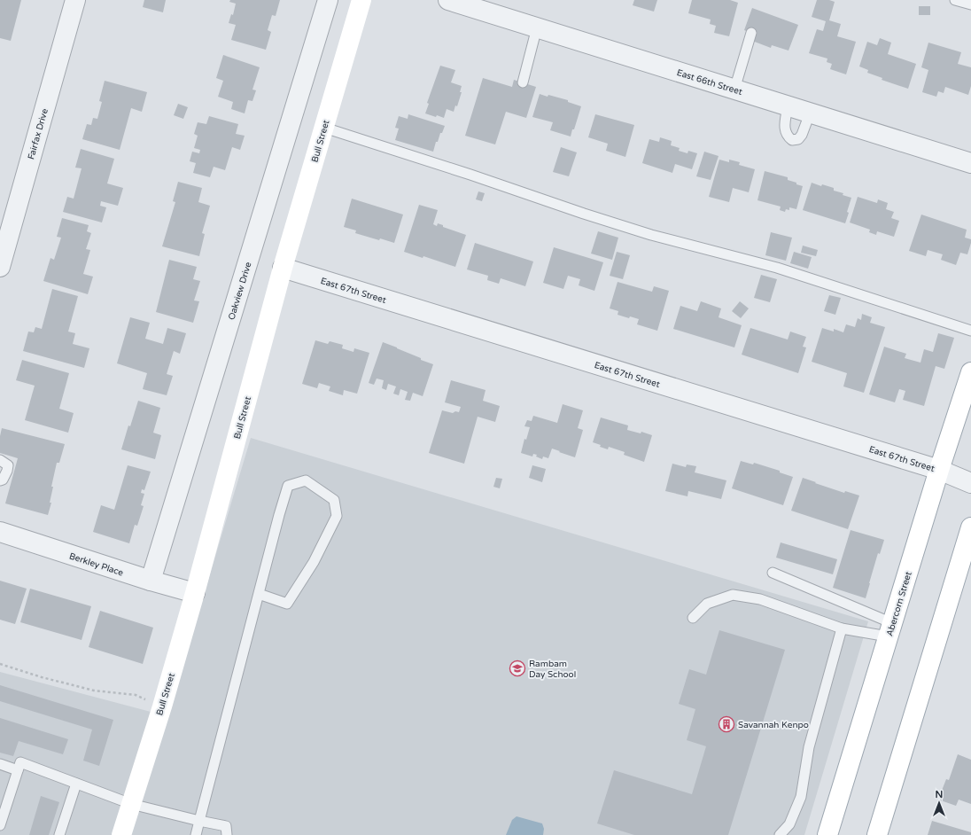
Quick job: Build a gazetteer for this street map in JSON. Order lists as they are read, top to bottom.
{
  "streets": {
    "street": [
      "East 66th Street",
      "Fairfax Drive",
      "Bull Street",
      "East 67th Street",
      "Oakview Drive",
      "Berkley Place",
      "Abercorn Street"
    ]
  },
  "crossings": [
    ["Bull Street", "East 67th Street"],
    ["Bull Street", "Berkley Place"],
    ["East 67th Street", "Abercorn Street"],
    ["Oakview Drive", "Berkley Place"]
  ],
  "places": {
    "school or university": ["Rambam Day School"],
    "building": ["Savannah Kenpo"]
  },
  "north": "top"
}
